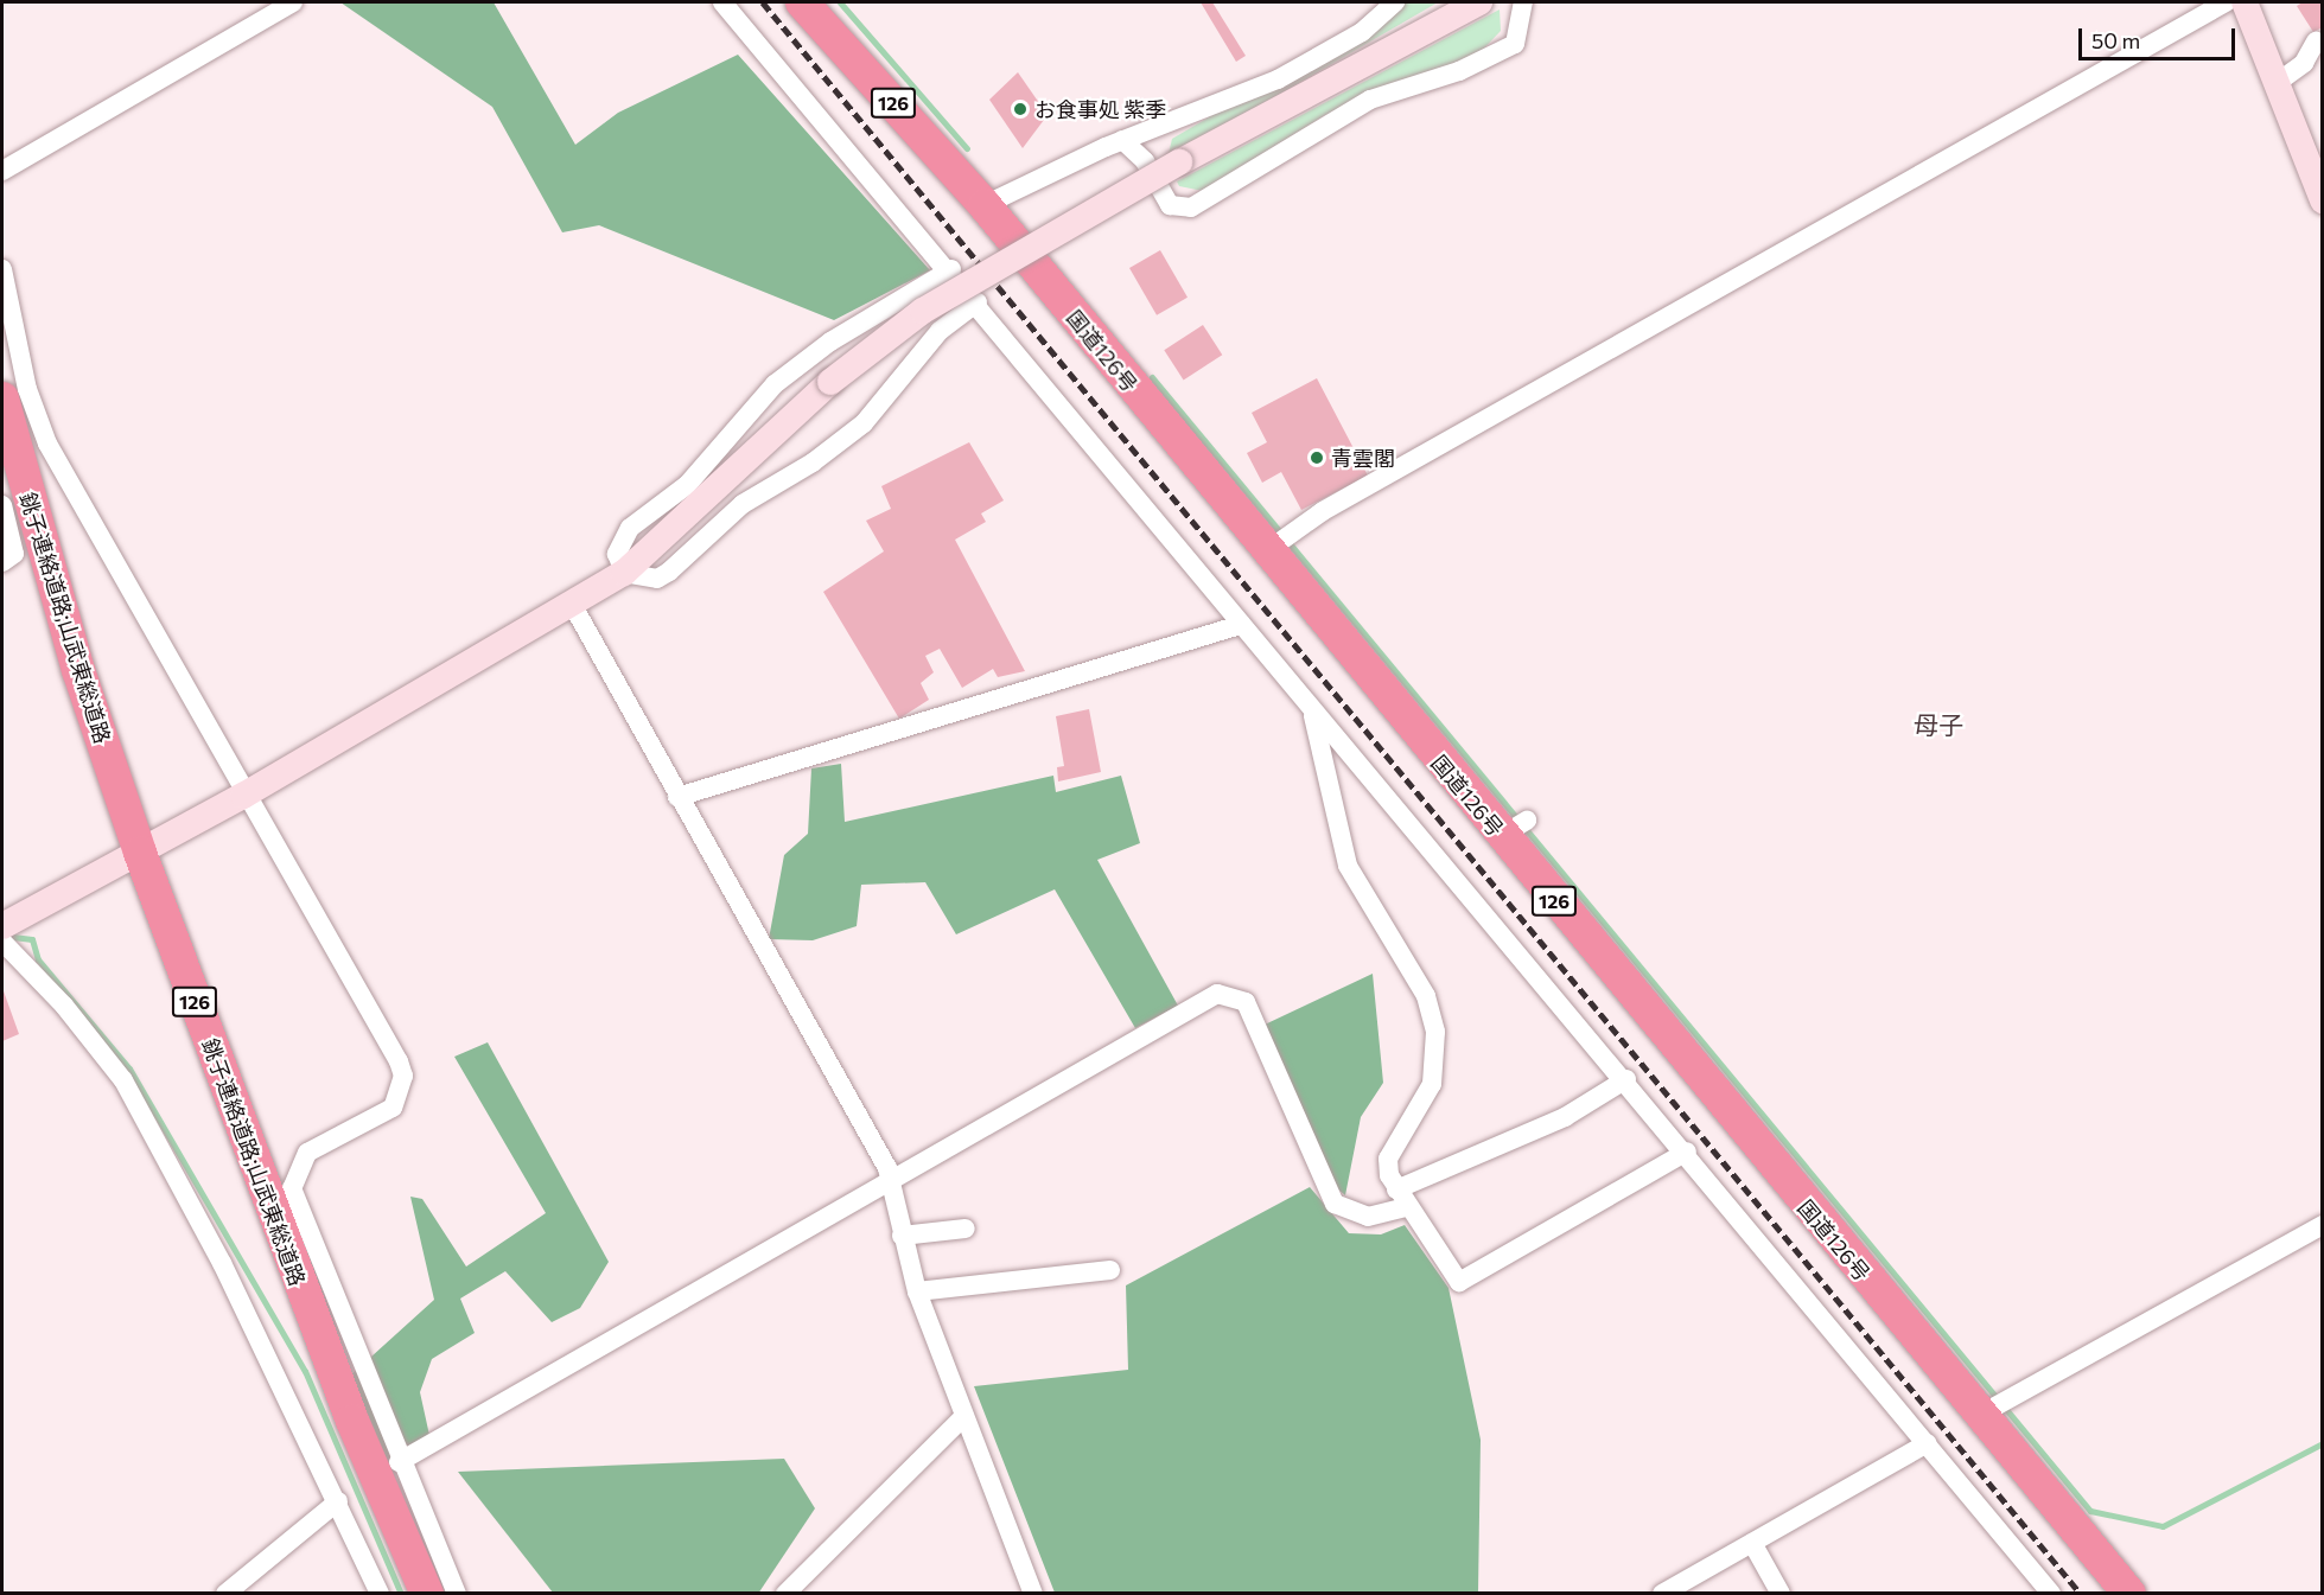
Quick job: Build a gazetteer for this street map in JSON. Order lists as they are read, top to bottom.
{
  "streets": {
    "highway": ["126", "国道126号", "銚子連絡道路;山武東総道路"]
  },
  "districts": ["母子"],
  "places": ["お食事処 紫季", "青雲閣"],
  "scale_bar": "50 m"
}
